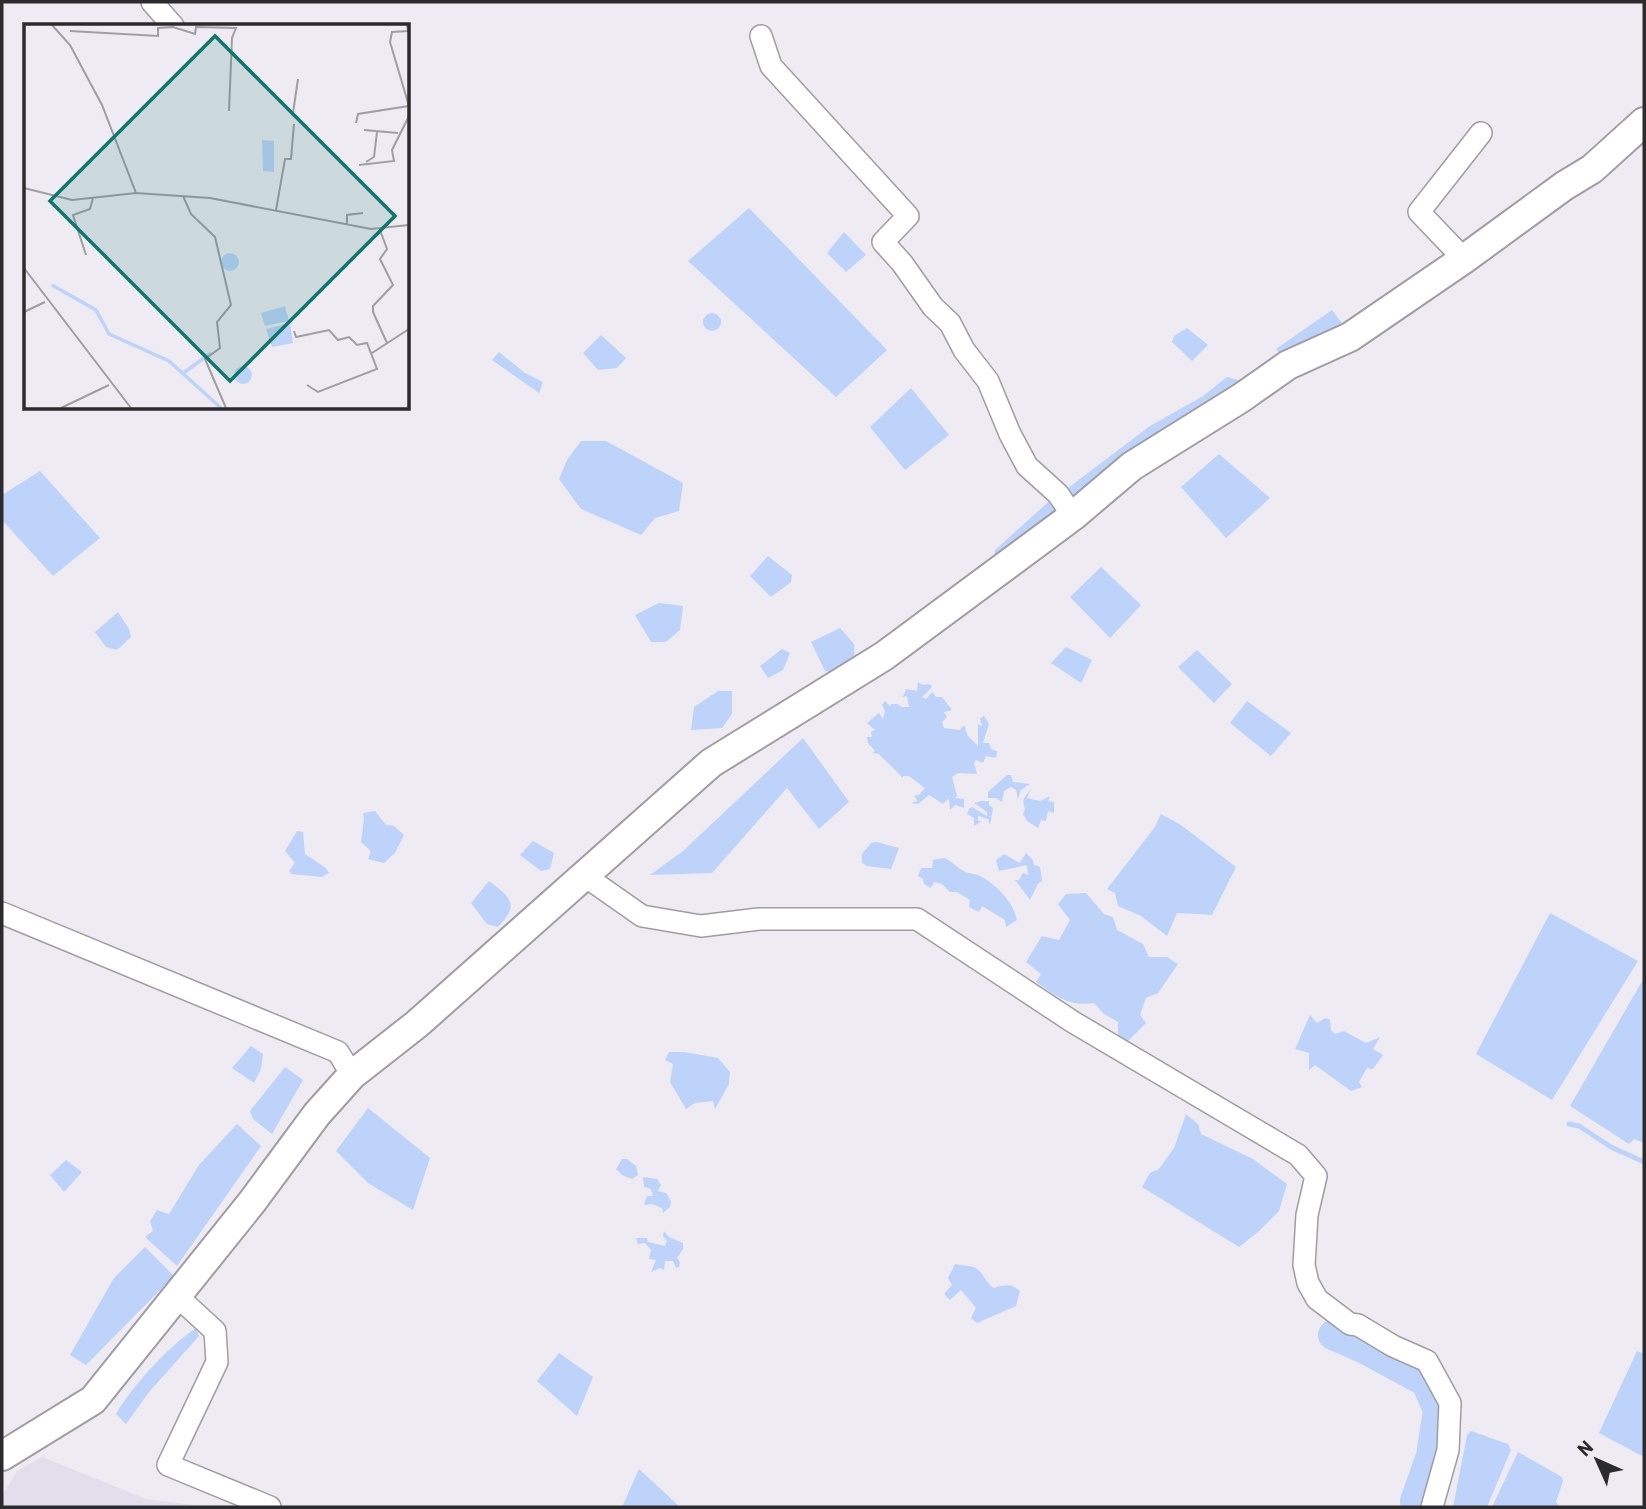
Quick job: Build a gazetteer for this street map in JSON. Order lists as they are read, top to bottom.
{
  "north": "top left"
}
